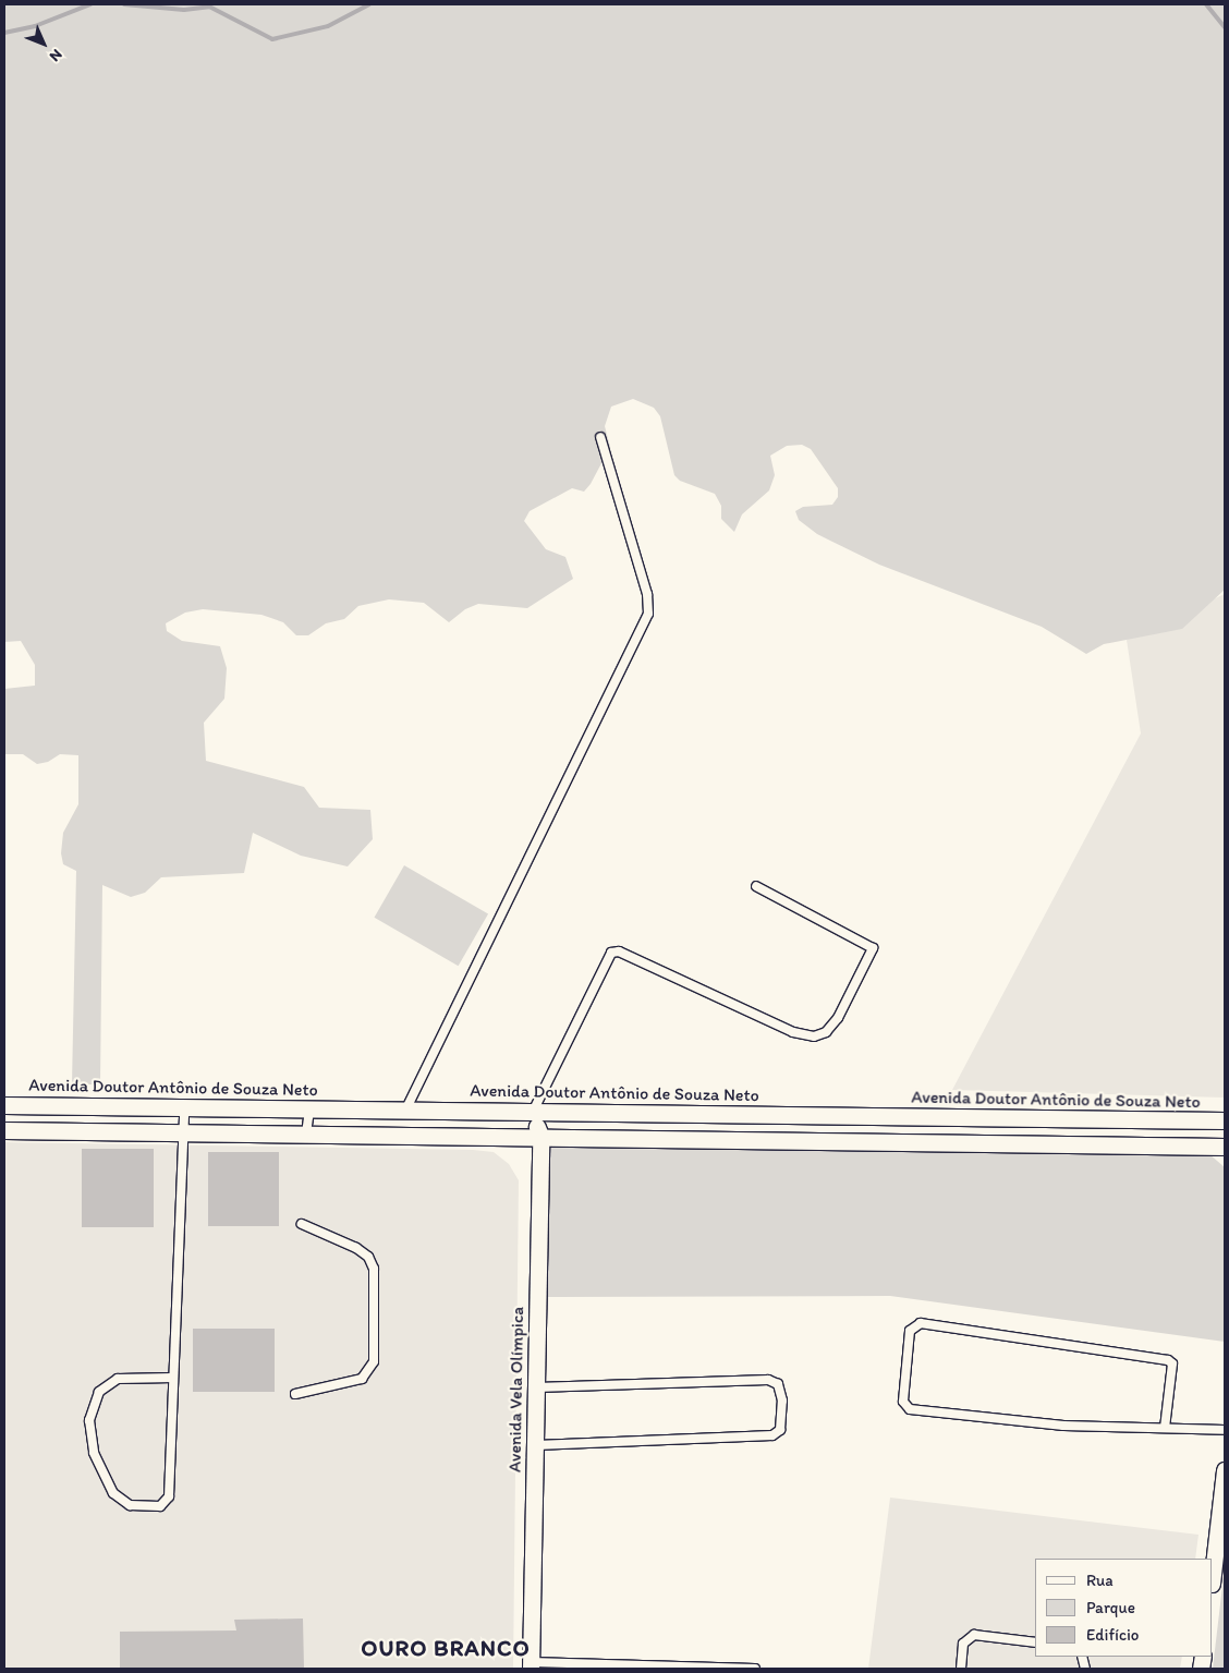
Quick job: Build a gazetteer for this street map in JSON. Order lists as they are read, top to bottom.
{
  "streets": {
    "street": ["Avenida Doutor Antônio de Souza Neto", "Avenida Vela Olímpica"]
  },
  "crossings": [
    ["Avenida Doutor Antônio de Souza Neto", "Avenida Vela Olímpica"]
  ],
  "districts": ["OURO BRANCO"],
  "legend": ["Rua", "Parque", "Edifício"],
  "north": "bottom right"
}
